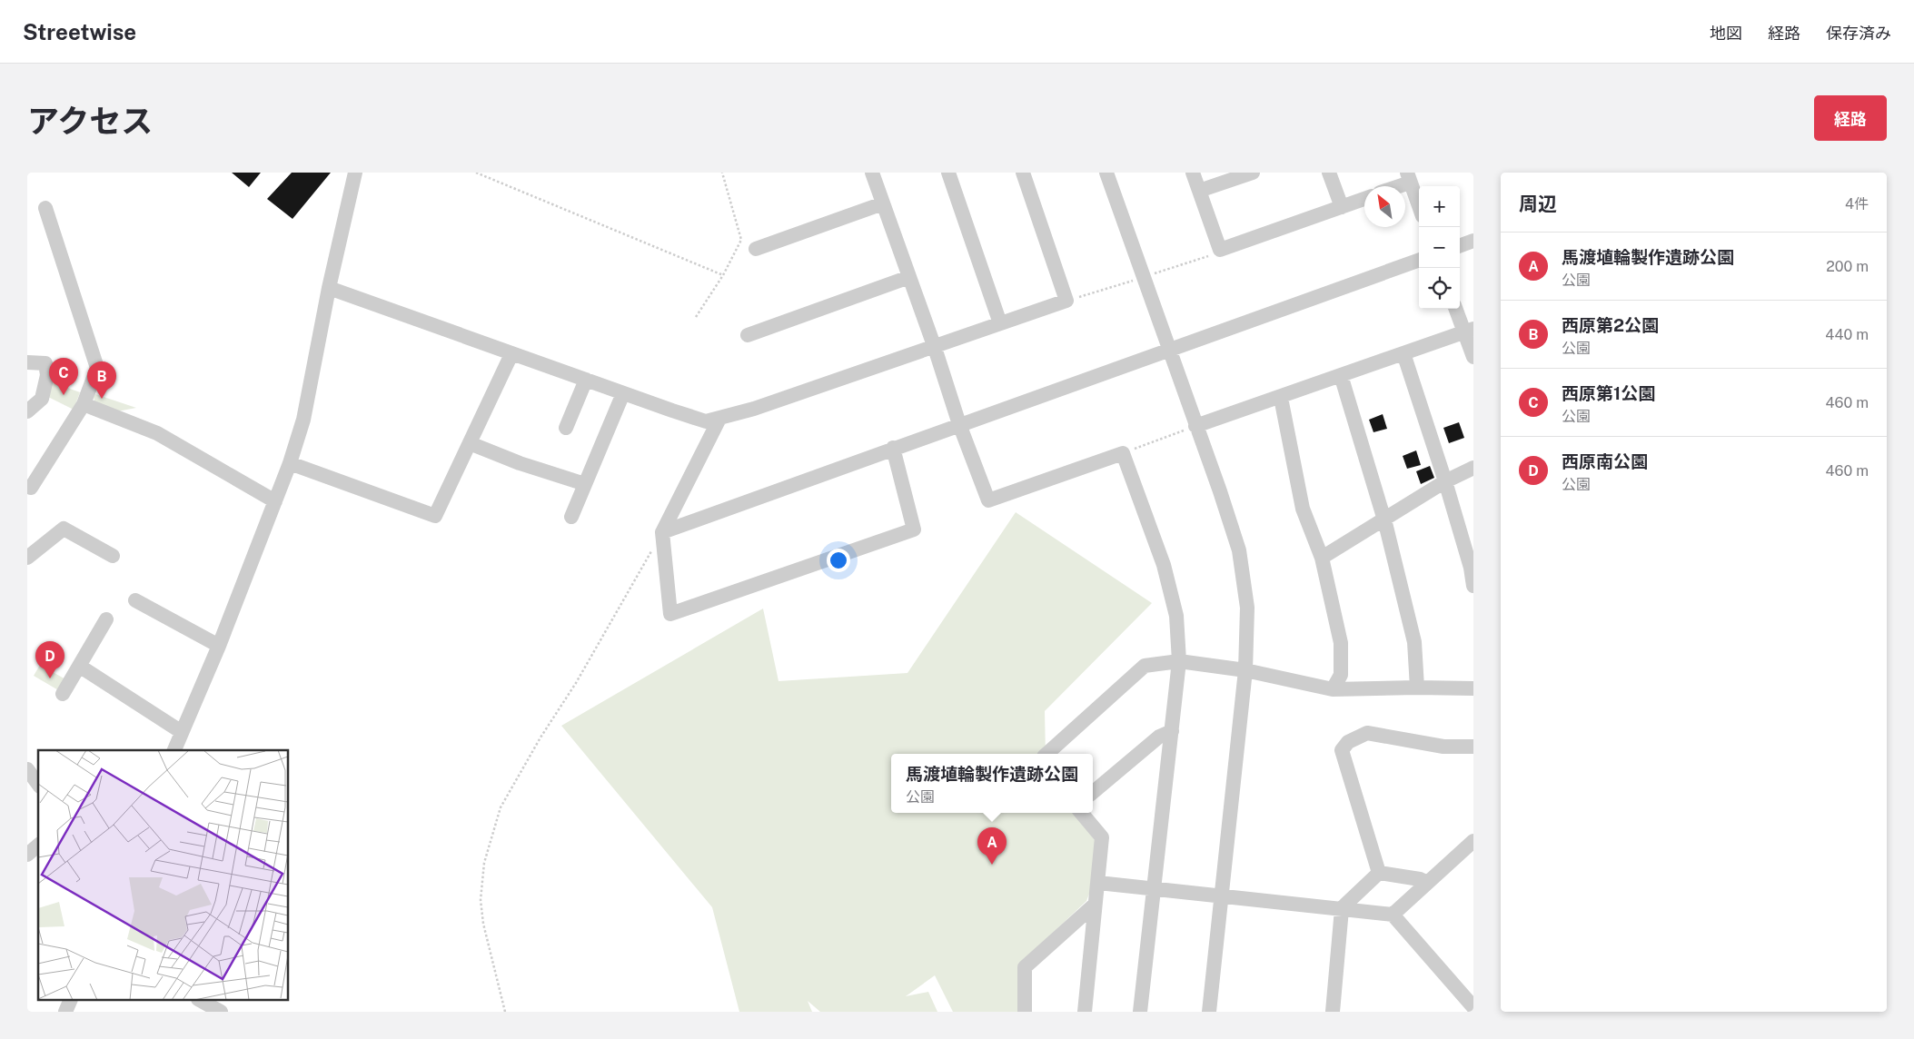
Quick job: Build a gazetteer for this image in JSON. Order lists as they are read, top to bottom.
{
  "north": "top left",
  "page": {
    "header": "Streetwise",
    "nav": ["地図", "経路", "保存済み"],
    "title": "アクセス",
    "buttons": "経路",
    "heading": ["周辺", "4件"],
    "map_buttons": ["+", "−"],
    "list": [
      {
        "mark": "A",
        "name": "馬渡埴輪製作遺跡公園",
        "note": "公園",
        "value": "200 m"
      },
      {
        "mark": "B",
        "name": "西原第2公園",
        "note": "公園",
        "value": "440 m"
      },
      {
        "mark": "C",
        "name": "西原第1公園",
        "note": "公園",
        "value": "460 m"
      },
      {
        "mark": "D",
        "name": "西原南公園",
        "note": "公園",
        "value": "460 m"
      }
    ],
    "pins": [
      "C",
      "B",
      "D",
      "A"
    ],
    "popup": ["馬渡埴輪製作遺跡公園", "公園"]
  }
}
